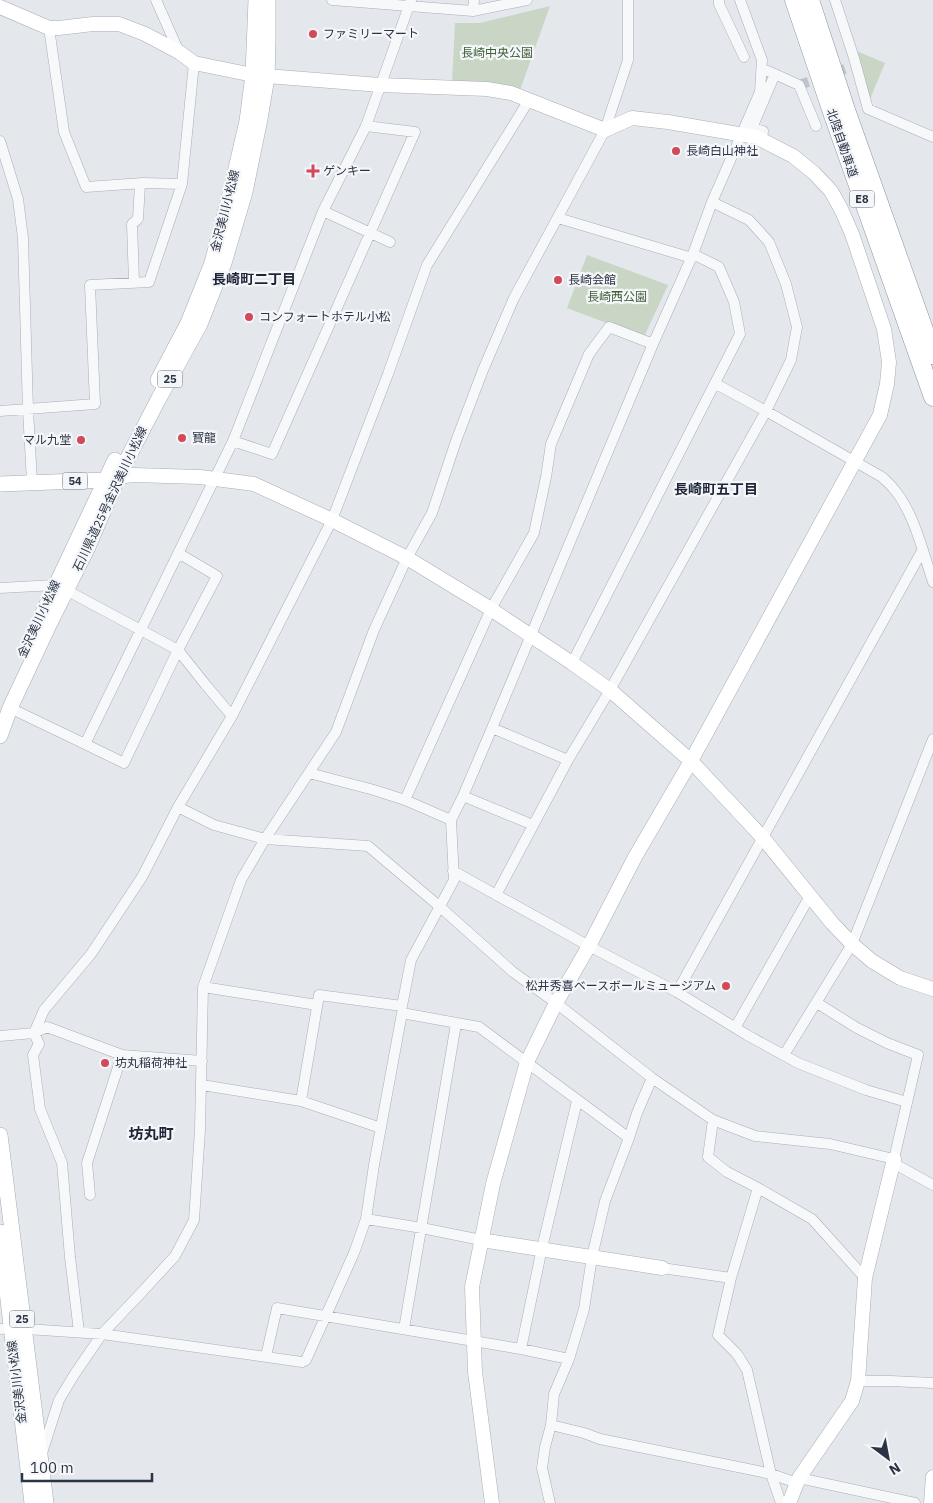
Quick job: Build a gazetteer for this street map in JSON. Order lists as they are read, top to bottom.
{
  "streets": {
    "highway": ["北陸自動車道", "E8"],
    "main road": [
      "金沢美川小松線",
      "25",
      "54",
      "石川県道25号金沢美川小松線"
    ]
  },
  "crossings": [
    ["金沢美川小松線", "25"],
    ["25", "石川県道25号金沢美川小松線"],
    ["54", "石川県道25号金沢美川小松線"]
  ],
  "districts": ["長崎町二丁目", "長崎町五丁目", "坊丸町"],
  "parks": ["長崎中央公園", "長崎西公園"],
  "places": {
    "other": [
      "ファミリーマート",
      "長崎白山神社",
      "長崎会館",
      "コンフォートホテル小松",
      "寳龍",
      "マル九堂",
      "松井秀喜ベースボールミュージアム",
      "坊丸稲荷神社"
    ],
    "health": ["ゲンキー"]
  },
  "scale_bar": "100 m",
  "north": "bottom right"
}
